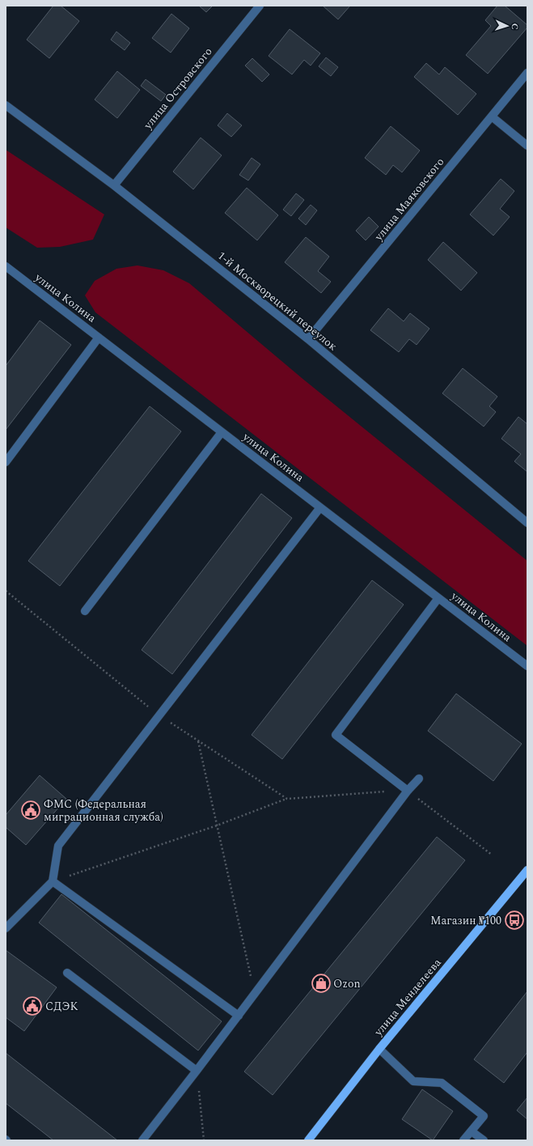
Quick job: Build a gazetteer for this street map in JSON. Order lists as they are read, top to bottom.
{
  "streets": {
    "main road": ["улица Менделеева"],
    "street": [
      "улица Островского",
      "улица Маяковского",
      "улица Колина",
      "1-й Москворецкий переулок"
    ]
  },
  "crossings": [
    ["улица Островского", "1-й Москворецкий переулок"],
    ["улица Маяковского", "1-й Москворецкий переулок"]
  ],
  "places": {
    "public building": ["ФМС (Федеральная миграционная служба)", "СДЭК"],
    "bus stop": ["Магазин №100"],
    "shop": ["Ozon"]
  },
  "north": "right"
}
